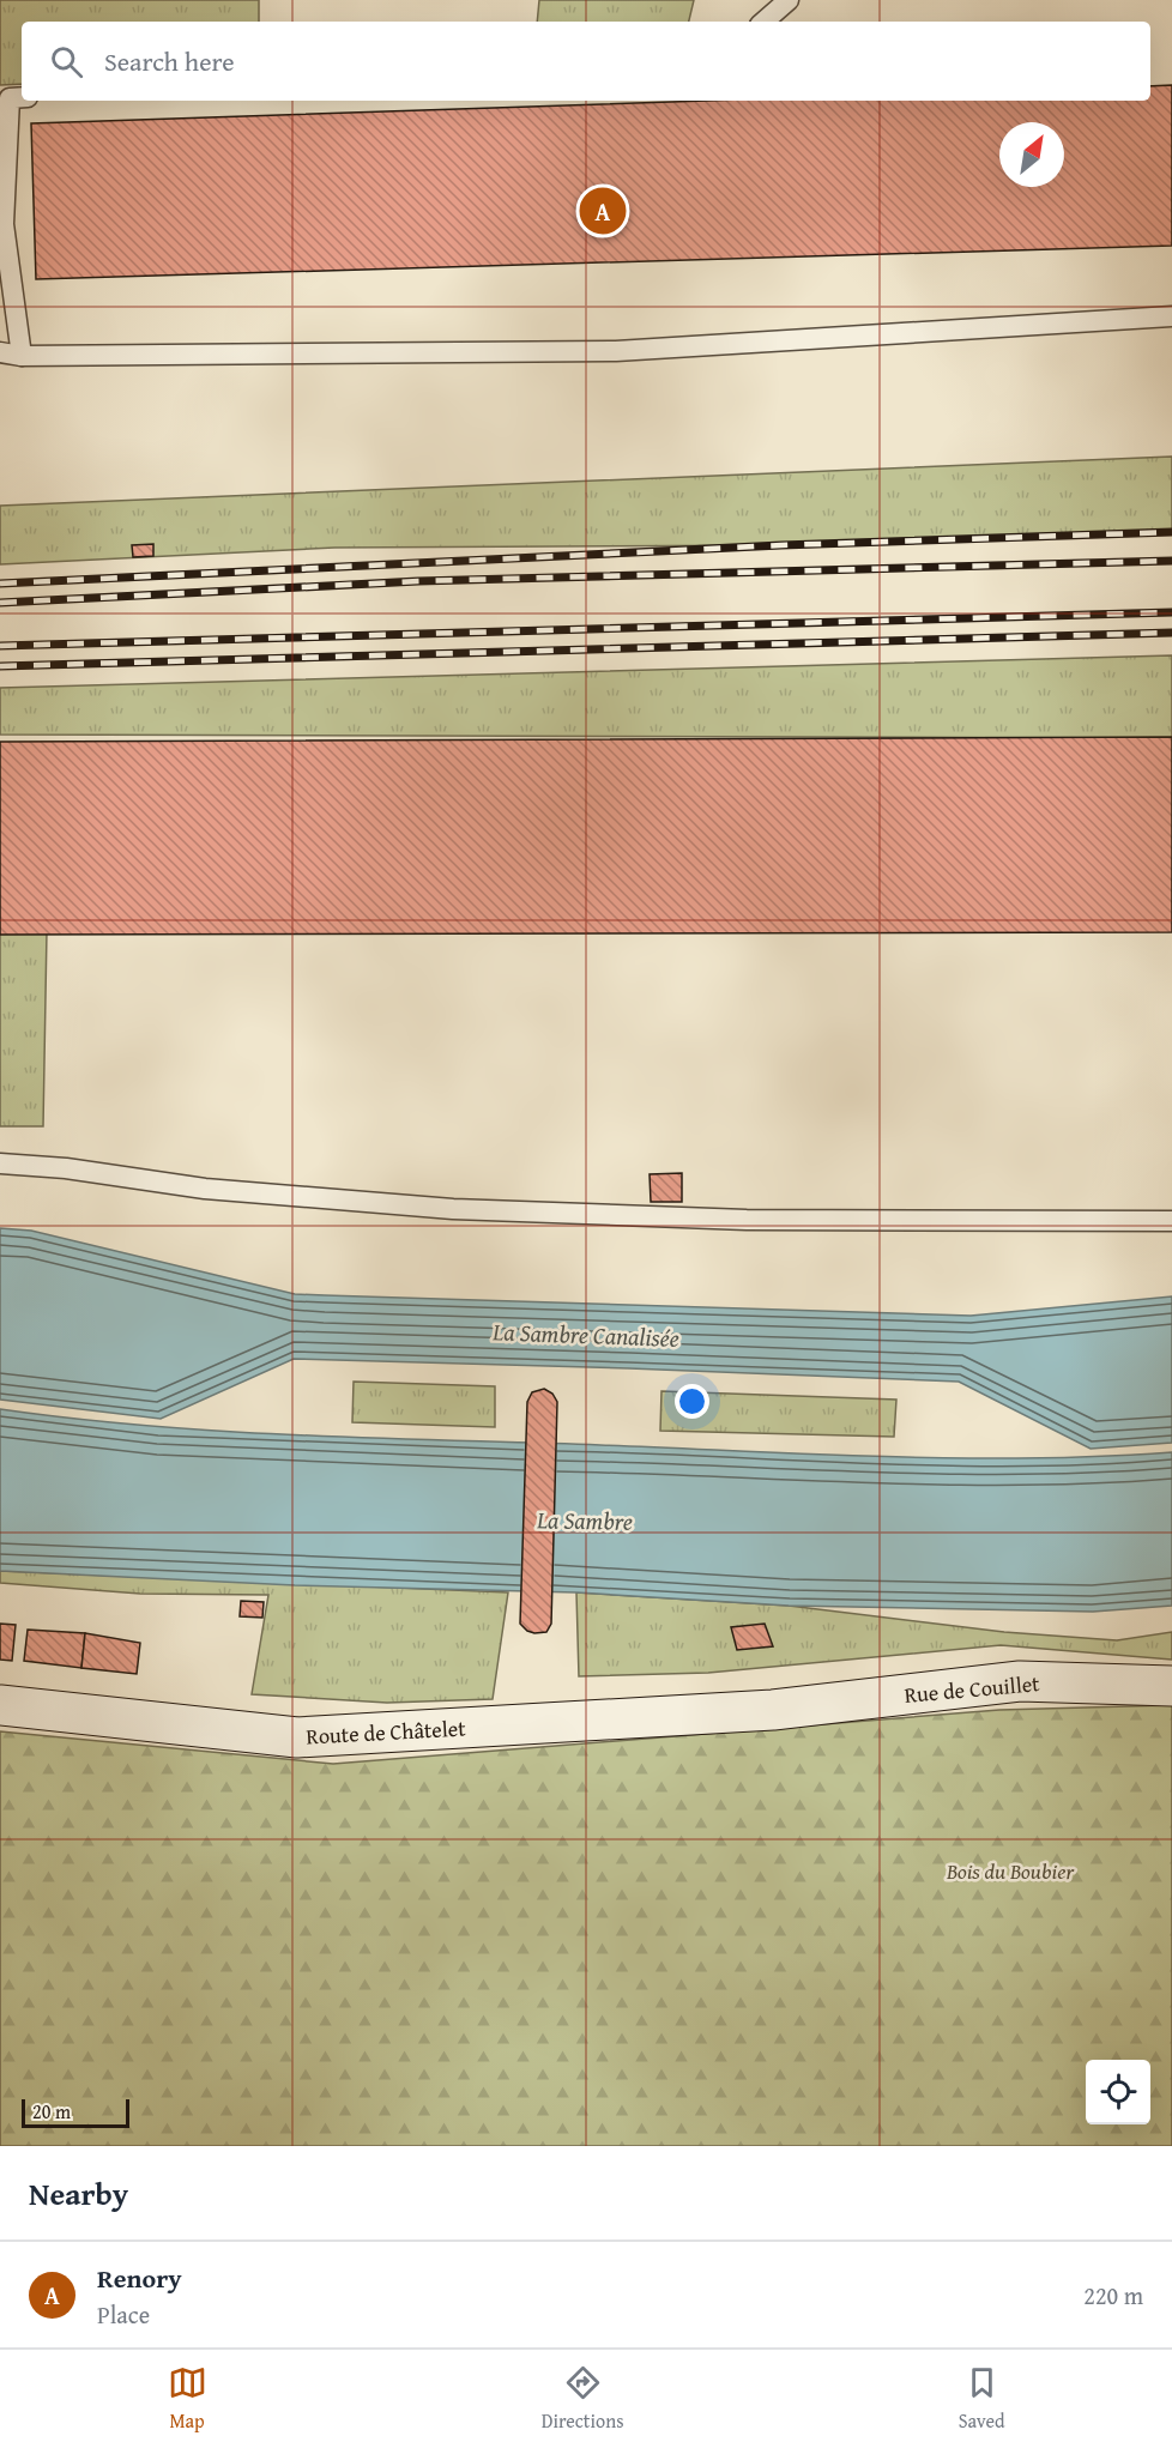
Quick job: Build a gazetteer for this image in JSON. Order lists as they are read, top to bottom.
{
  "streets": {
    "main road": ["Rue de Couillet", "Route de Châtelet"]
  },
  "crossings": [
    ["Rue de Couillet", "Route de Châtelet"]
  ],
  "water": ["La Sambre Canalisée", "La Sambre"],
  "parks": ["Bois du Boubier"],
  "scale_bar": "20 m",
  "north": "top right",
  "page": {
    "search": "Search here",
    "pins": "A",
    "scale": "20 m",
    "heading": "Nearby",
    "list": [
      {
        "mark": "A",
        "name": "Renory",
        "note": "Place",
        "value": "220 m"
      }
    ],
    "nav": ["Map", "Directions", "Saved"]
  }
}
